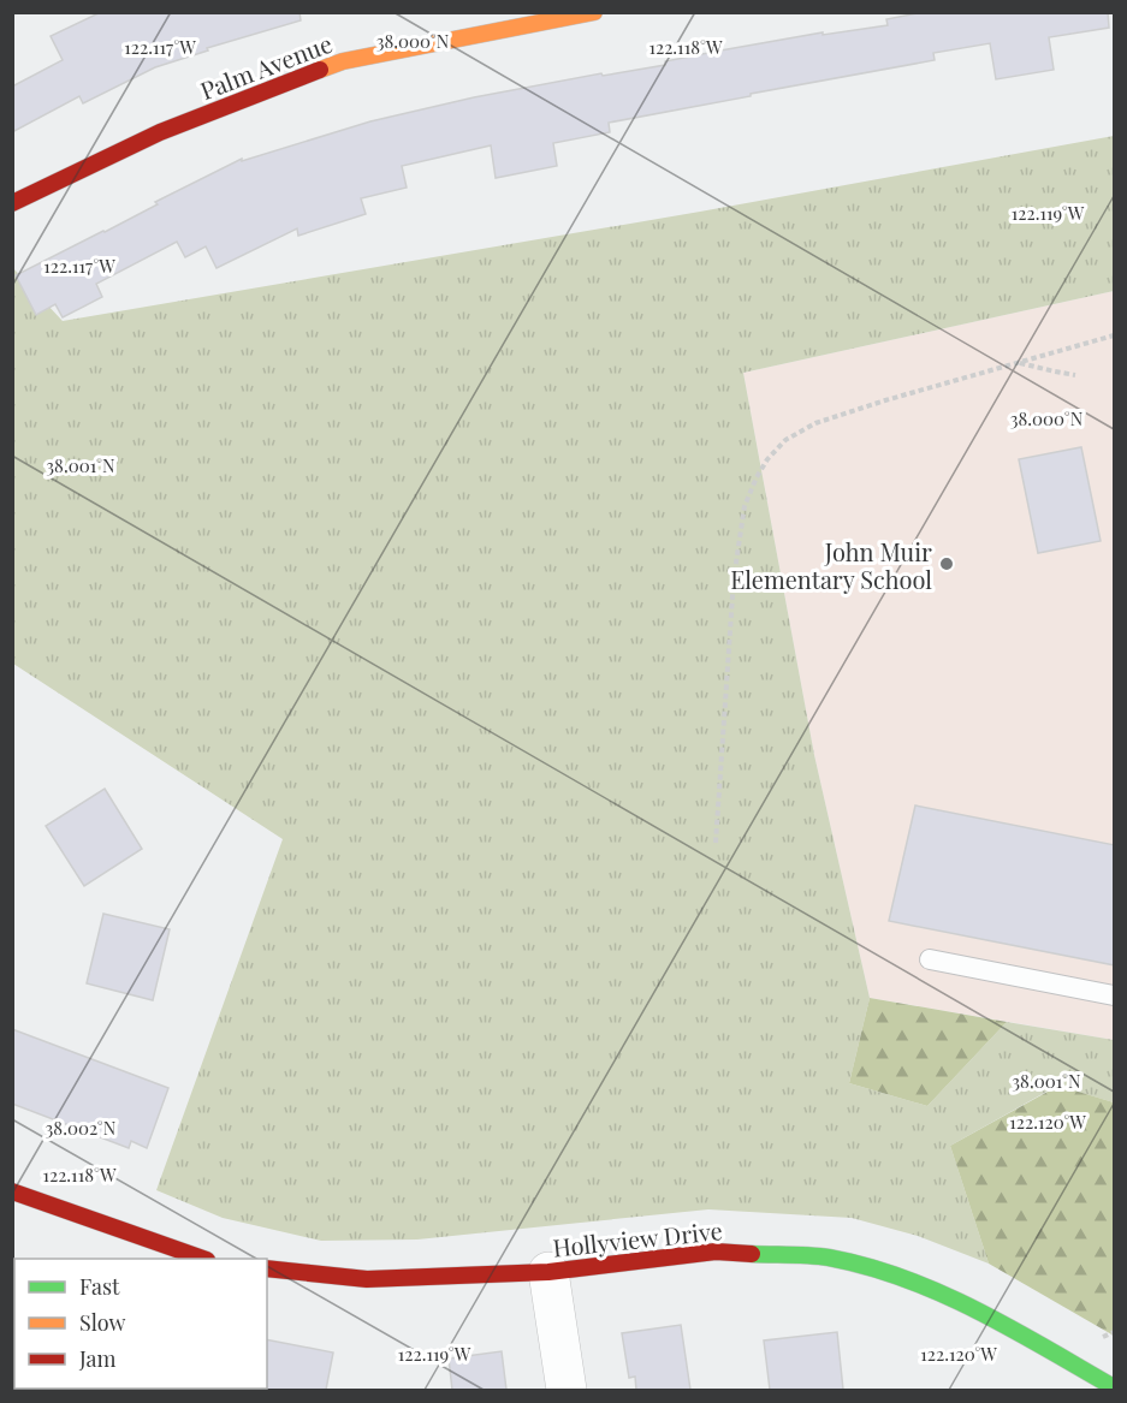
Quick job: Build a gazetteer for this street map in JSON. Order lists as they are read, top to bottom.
{
  "streets": {
    "street": ["Palm Avenue", "Hollyview Drive"]
  },
  "places": ["John Muir Elementary School"],
  "legend": ["Fast", "Slow", "Jam"],
  "coordinates": [
    "38.000°N",
    "122.117°W",
    "122.118°W",
    "122.119°W",
    "38.001°N",
    "122.120°W",
    "38.002°N"
  ]
}
